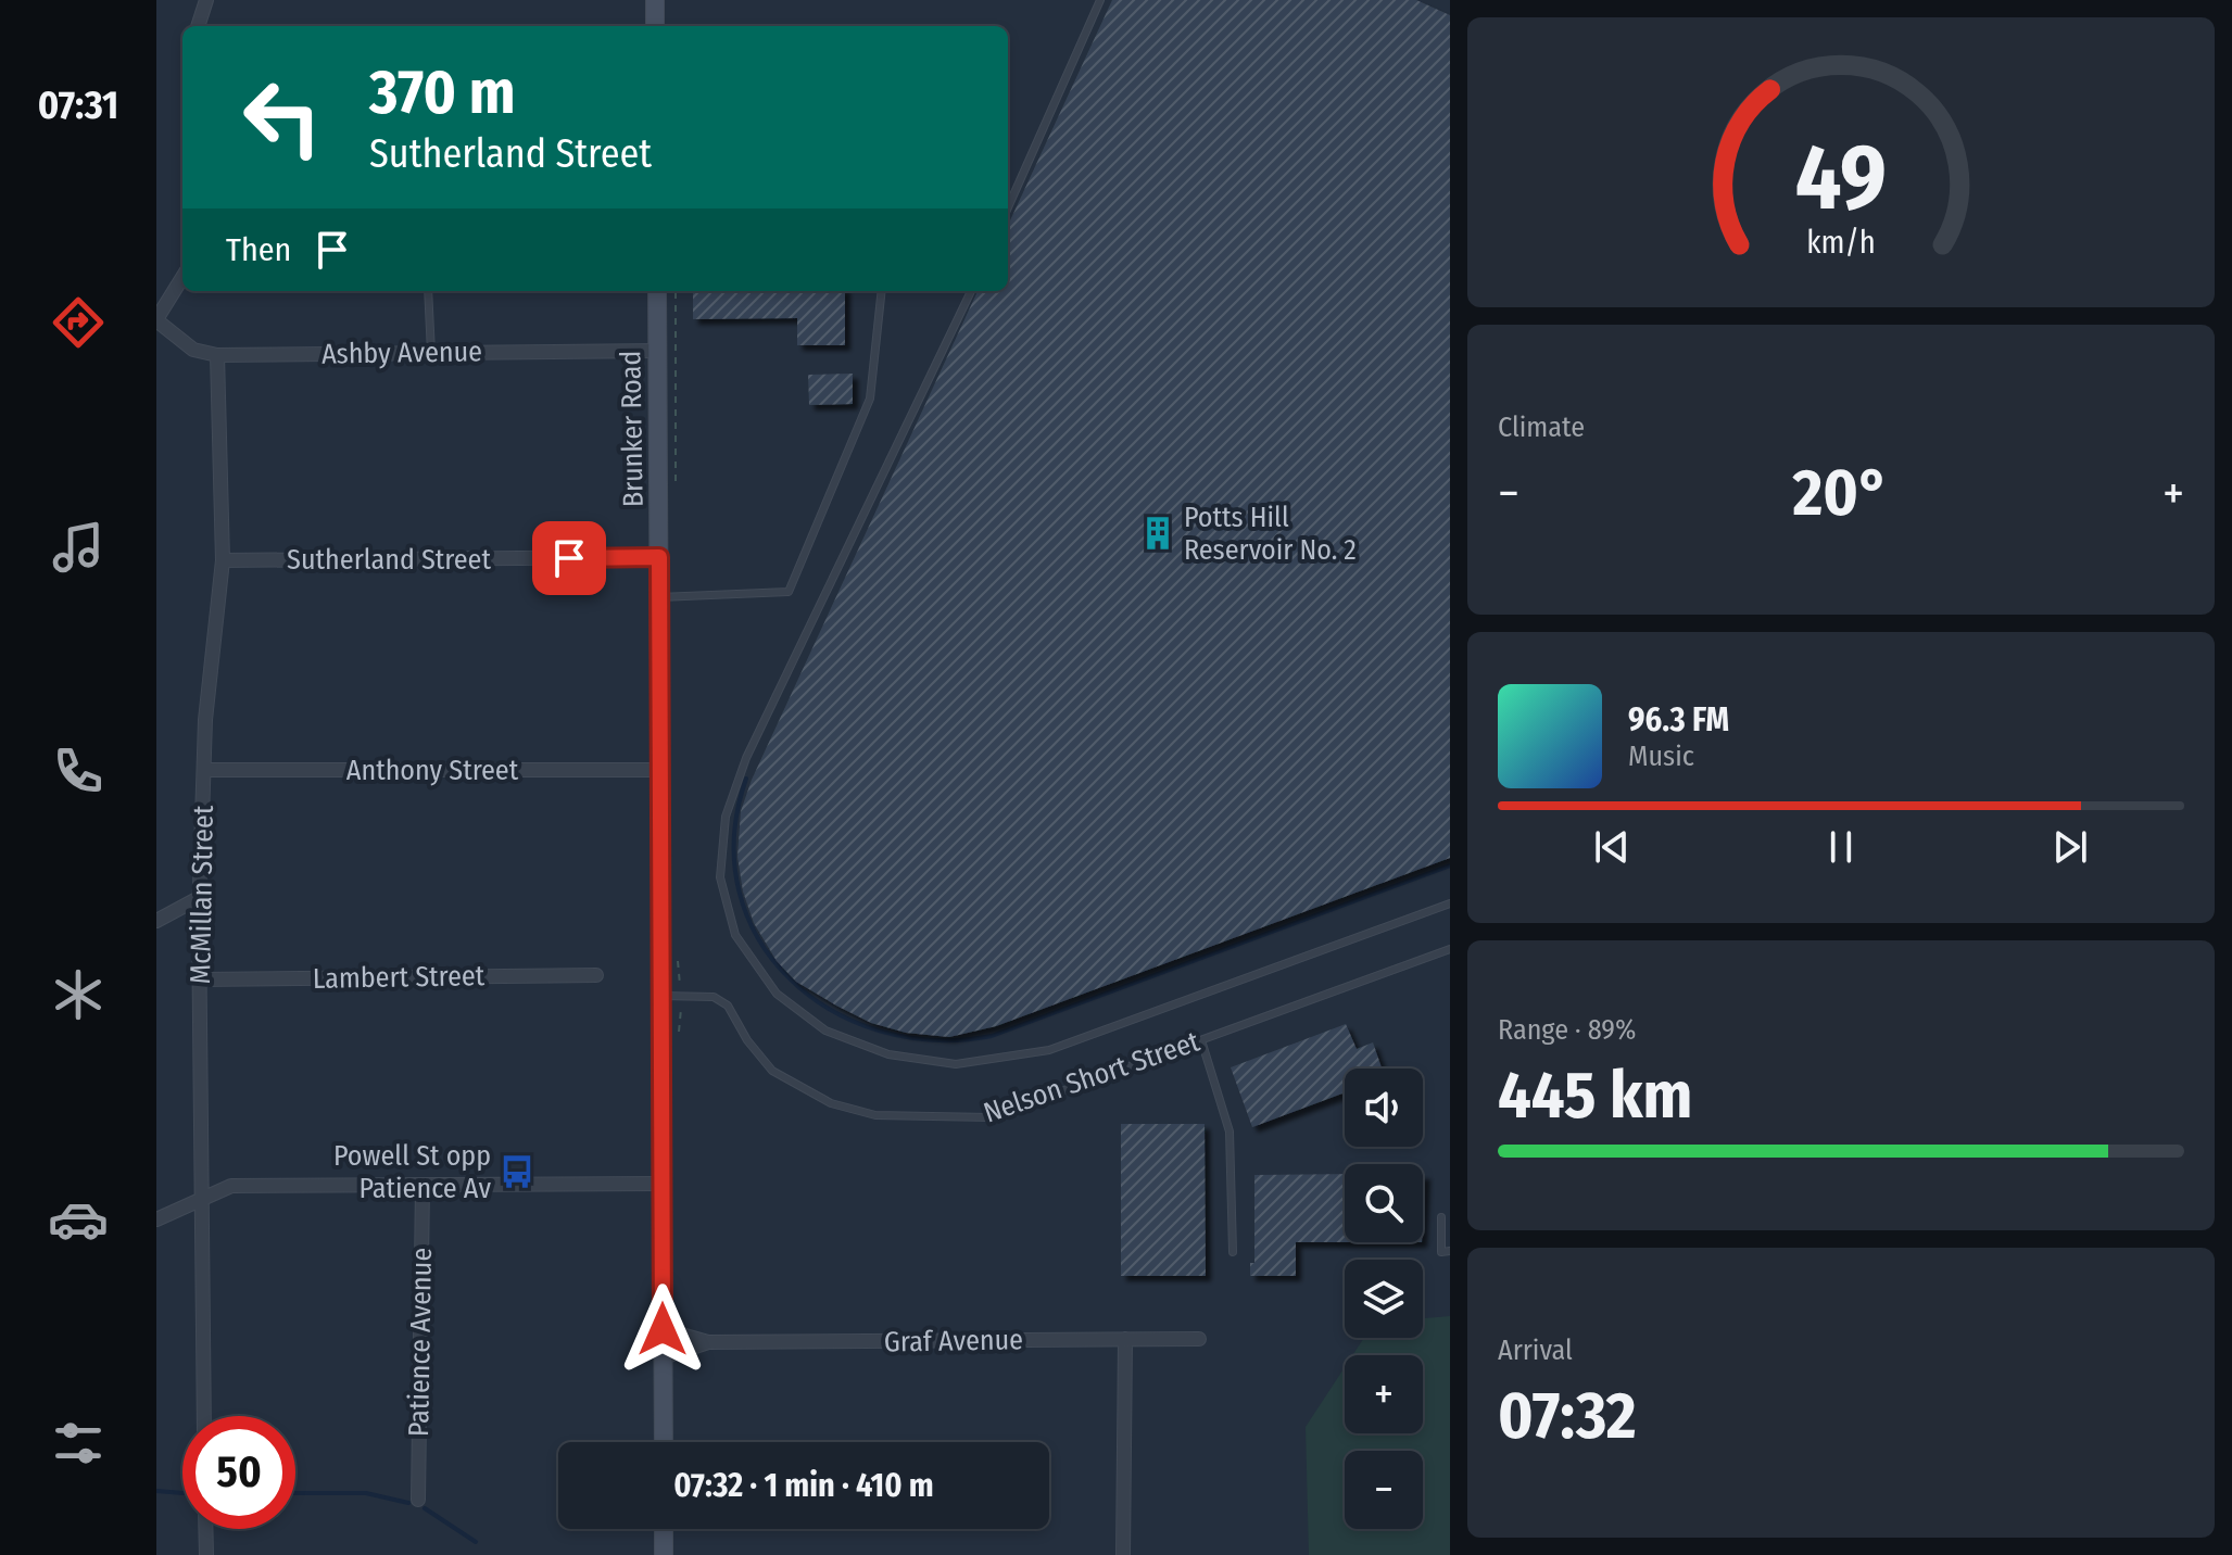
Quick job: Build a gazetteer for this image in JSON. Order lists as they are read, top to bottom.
{
  "streets": {
    "main road": ["Brunker Road"],
    "street": [
      "Ashby Avenue",
      "Sutherland Street",
      "Anthony Street",
      "McMillan Street",
      "Lambert Street",
      "Graf Avenue",
      "Patience Avenue"
    ],
    "lane": ["Nelson Short Street"]
  },
  "crossings": [
    ["Ashby Avenue", "Brunker Road"],
    ["Ashby Avenue", "McMillan Street"],
    ["Brunker Road", "Sutherland Street"],
    ["Brunker Road", "Anthony Street"],
    ["Brunker Road", "Nelson Short Street"],
    ["Brunker Road", "Graf Avenue"],
    ["Sutherland Street", "McMillan Street"],
    ["Anthony Street", "McMillan Street"],
    ["McMillan Street", "Lambert Street"]
  ],
  "places": {
    "building": ["Potts Hill Reservoir No. 2"],
    "bus stop": ["Powell St opp Patience Av"]
  },
  "page": {
    "tabs": "07:31",
    "turn": ["370 m", "Sutherland Street"],
    "then": "Then",
    "tile": [
      "Climate",
      ["Range · 89%", "445 km"],
      ["Arrival", "07:32"]
    ],
    "heat": ["−", "20°", "+"],
    "song": ["96.3 FM", "Music"],
    "map_buttons": ["+", "−"],
    "limit": "50",
    "trip": "07:32 · 1 min · 410 m",
    "gauge": ["49", "km/h"]
  }
}
